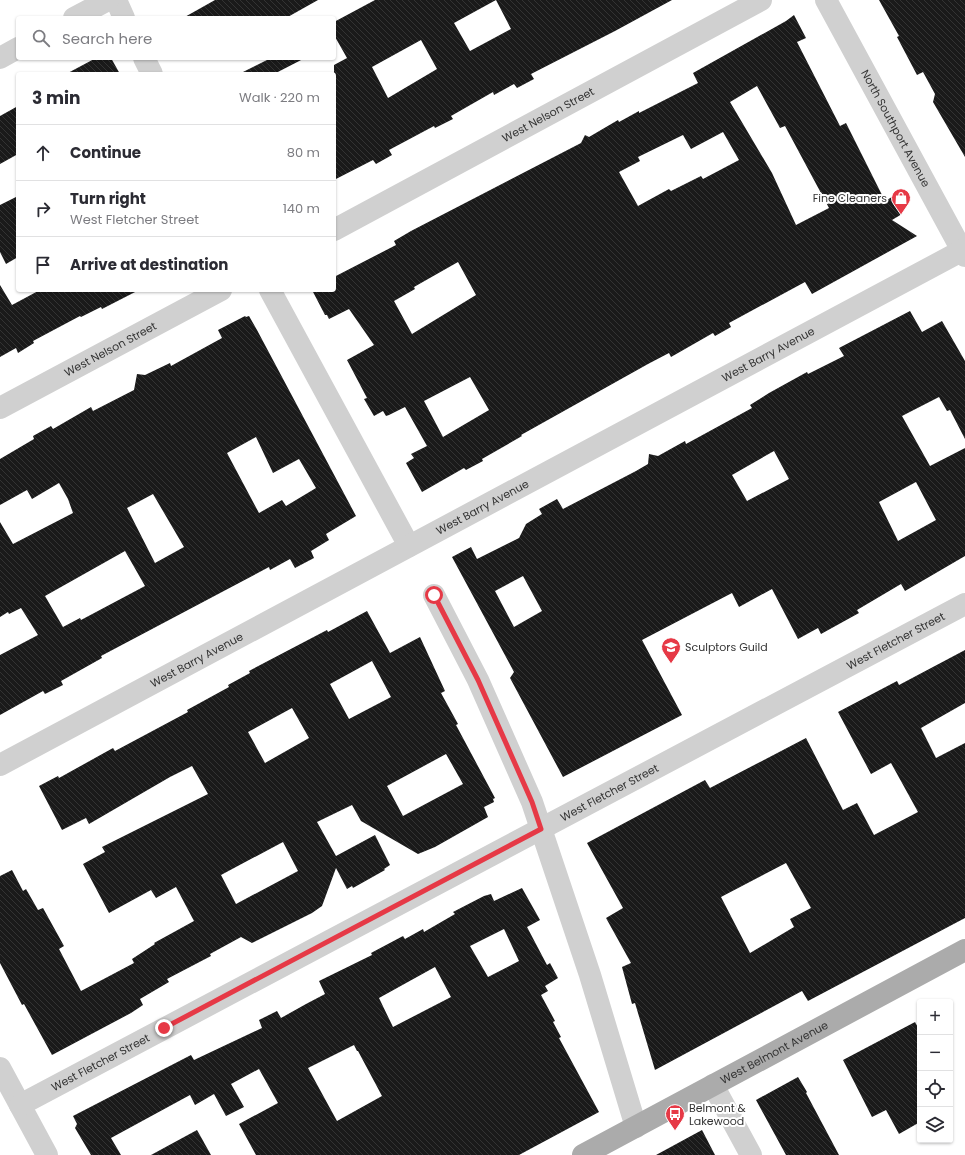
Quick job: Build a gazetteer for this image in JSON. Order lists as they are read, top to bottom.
{
  "streets": {
    "main road": ["West Belmont Avenue"],
    "street": [
      "West Nelson Street",
      "North Southport Avenue",
      "West Barry Avenue",
      "West Fletcher Street"
    ]
  },
  "crossings": [
    ["North Southport Avenue", "West Barry Avenue"]
  ],
  "places": {
    "shop": ["Fine Cleaners"],
    "school or university": ["Sculptors Guild"],
    "bus stop": ["Belmont & Lakewood"]
  },
  "page": {
    "search": "Search here",
    "heading": ["3 min", "Walk · 220 m"],
    "list": [
      ["Continue", "80 m"],
      ["Turn right", "West Fletcher Street", "140 m"],
      "Arrive at destination"
    ],
    "map_buttons": ["+", "−"]
  }
}
